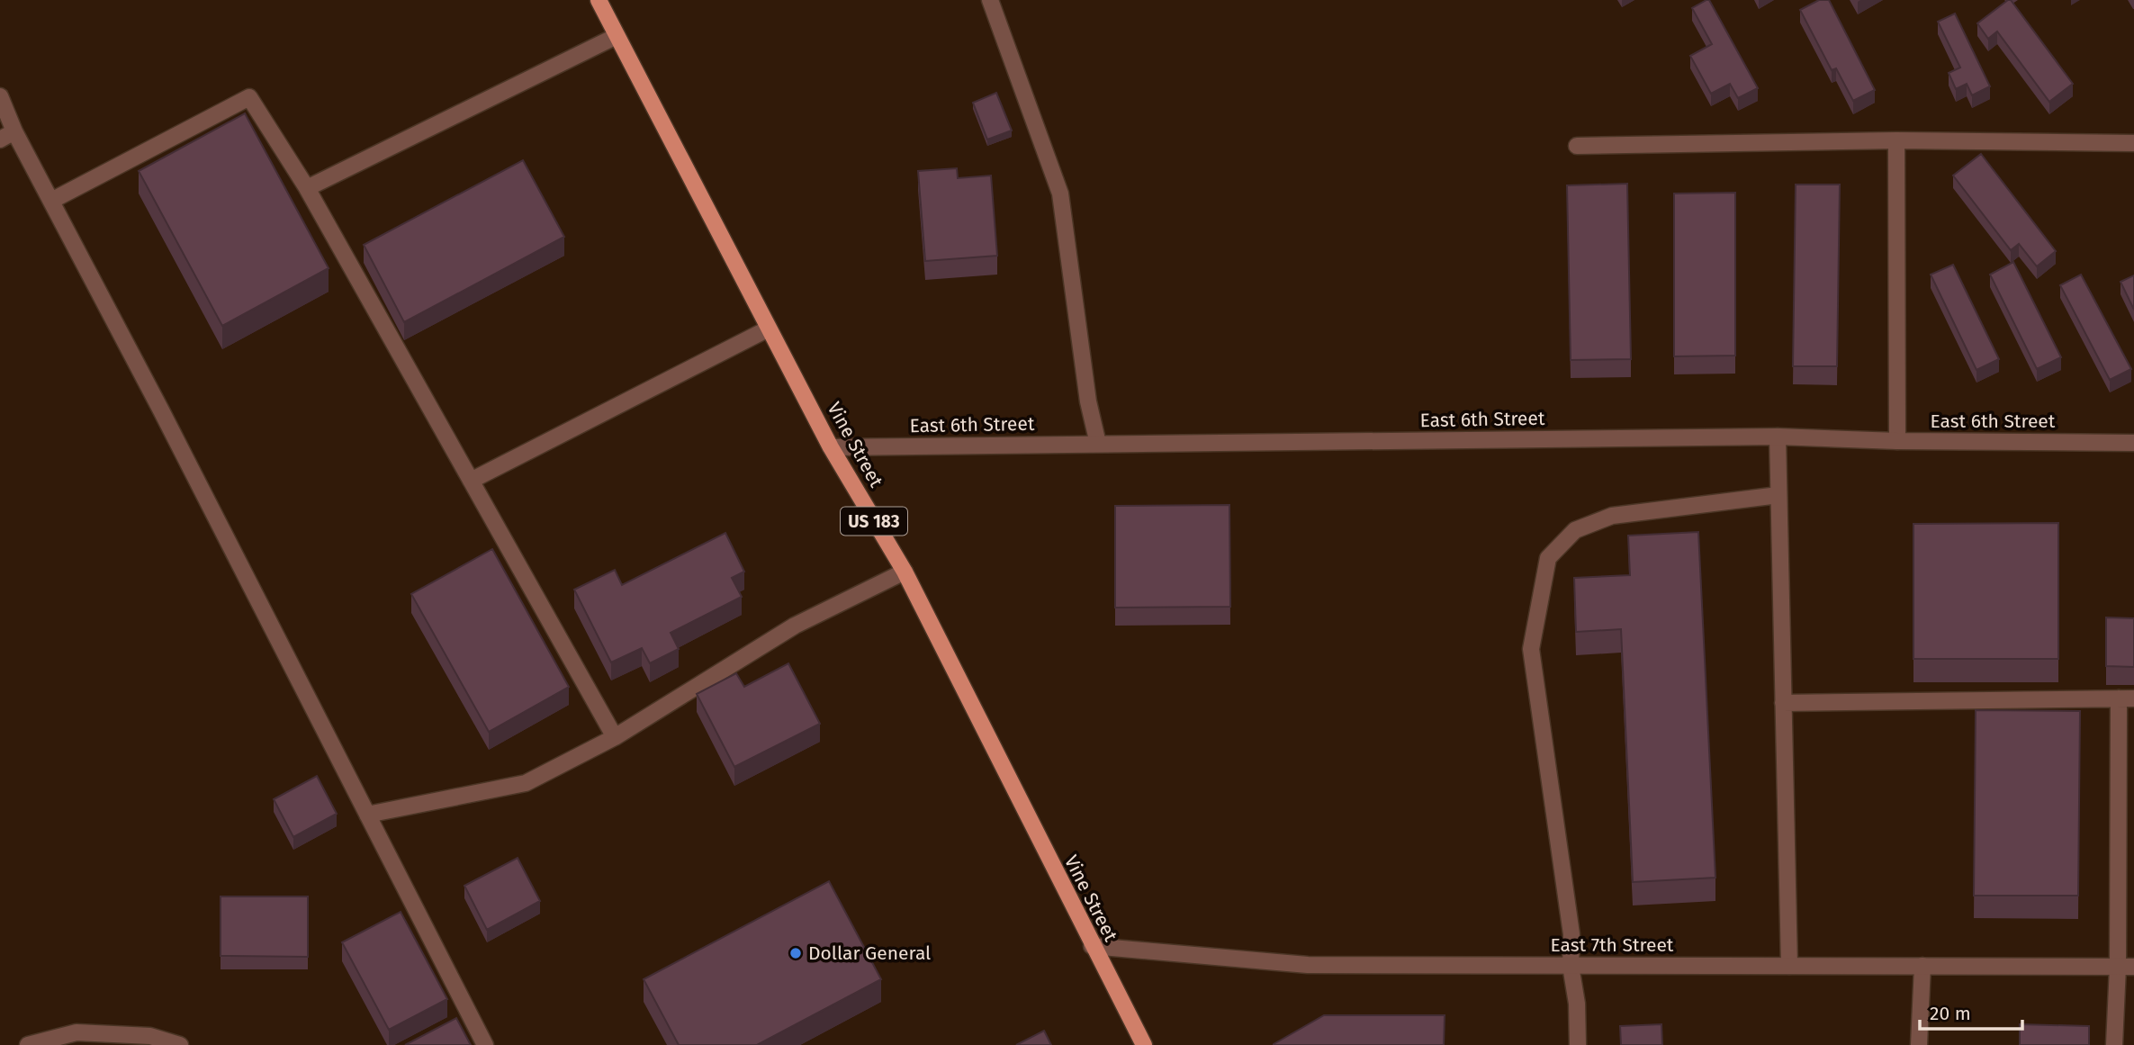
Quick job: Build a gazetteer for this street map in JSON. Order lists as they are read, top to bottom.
{
  "streets": {
    "main road": ["Vine Street", "US 183"],
    "street": ["East 6th Street", "East 7th Street"]
  },
  "crossings": [
    ["East 6th Street", "Vine Street"],
    ["Vine Street", "East 7th Street"]
  ],
  "places": ["Dollar General"],
  "scale_bar": "20 m"
}
